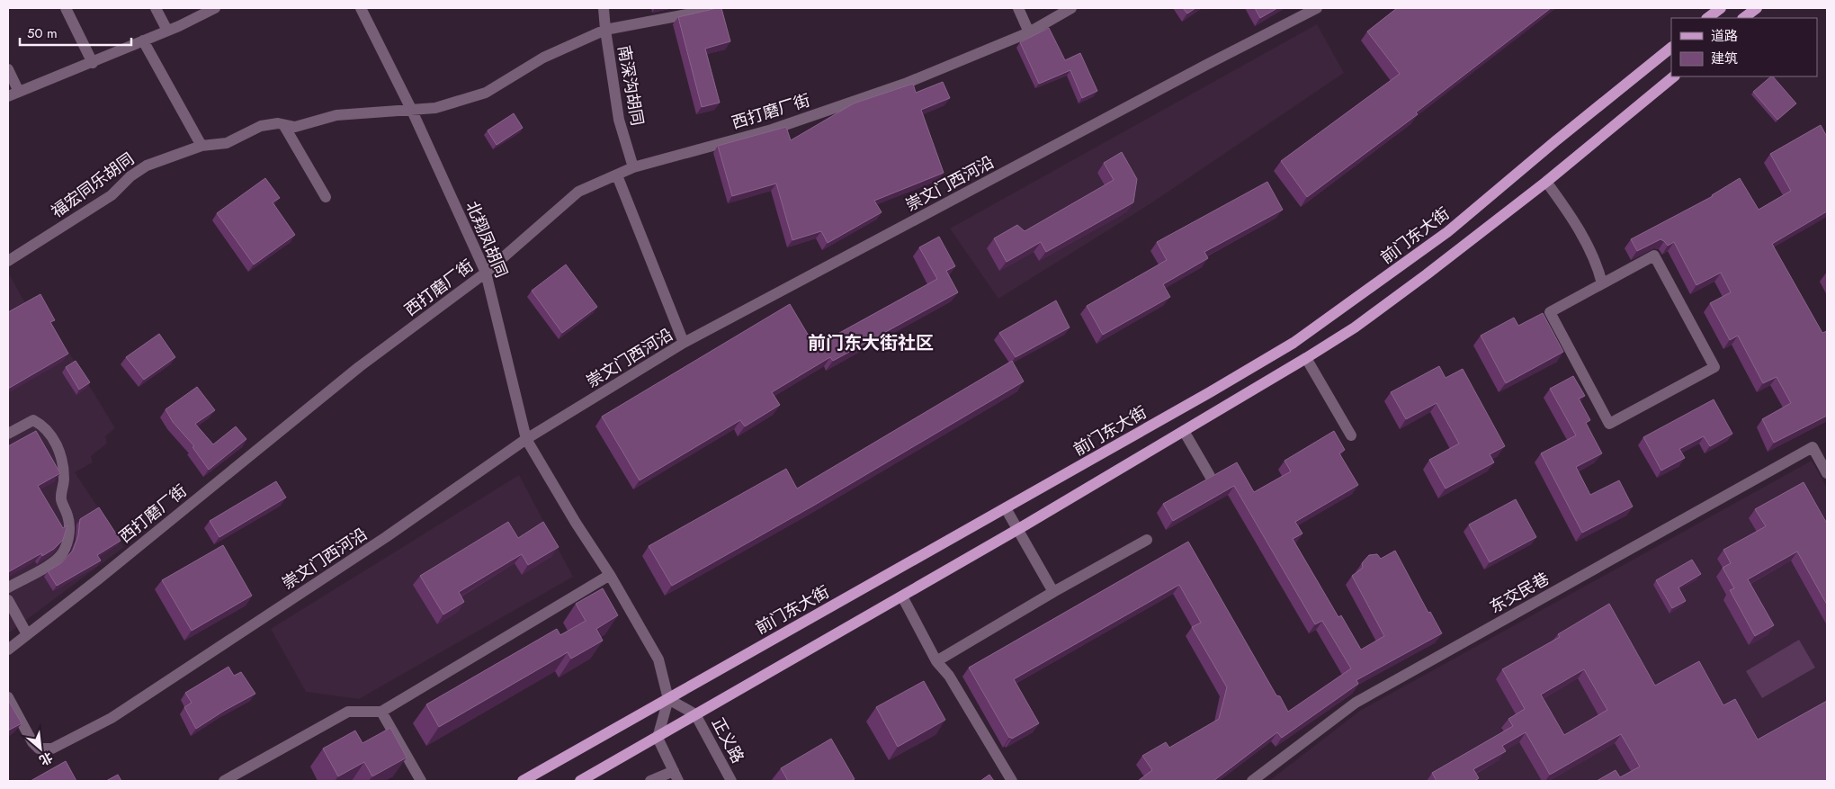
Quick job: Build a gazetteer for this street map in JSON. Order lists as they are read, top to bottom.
{
  "streets": {
    "main road": ["前门东大街"],
    "street": [
      "南深沟胡同",
      "西打磨厂街",
      "崇文门西河沿",
      "福宏同乐胡同",
      "北翔凤胡同",
      "东交民巷",
      "正义路"
    ]
  },
  "crossings": [
    ["南深沟胡同", "西打磨厂街"],
    ["西打磨厂街", "北翔凤胡同"],
    ["崇文门西河沿", "北翔凤胡同"],
    ["前门东大街", "北翔凤胡同"]
  ],
  "districts": ["前门东大街社区"],
  "legend": ["道路", "建筑"],
  "scale_bar": "50 m",
  "north": "bottom right"
}
